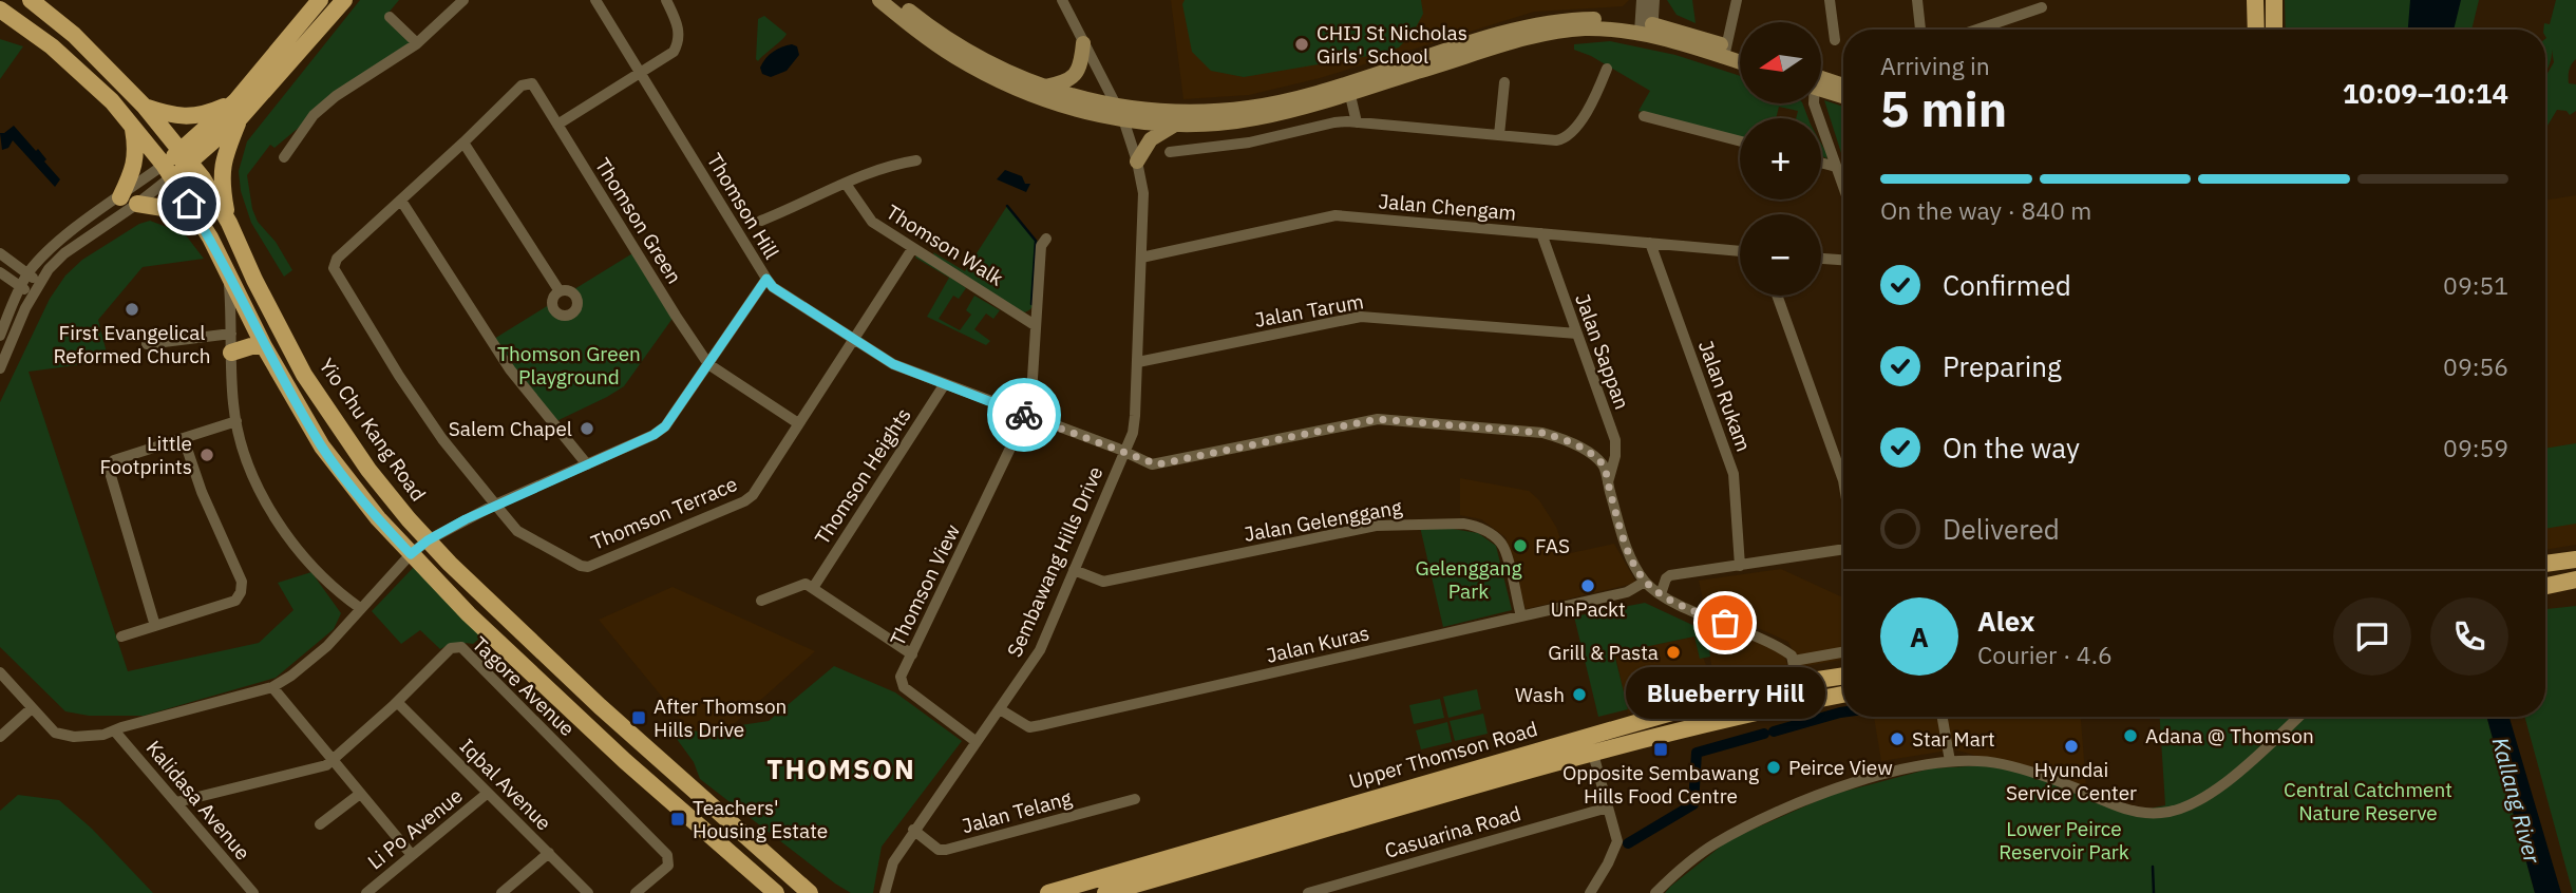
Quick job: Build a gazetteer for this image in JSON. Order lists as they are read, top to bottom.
{
  "streets": {
    "main road": ["Yio Chu Kang Road", "Upper Thomson Road"],
    "street": [
      "Thomson Hill",
      "Jalan Chengam",
      "Thomson Green",
      "Thomson Walk",
      "Jalan Tarum",
      "Jalan Sappan",
      "Jalan Rukam",
      "Thomson Heights",
      "Thomson Terrace",
      "Jalan Gelenggang",
      "Sembawang Hills Drive",
      "Thomson View",
      "Jalan Kuras",
      "Tagore Avenue",
      "Iqbal Avenue",
      "Kalidasa Avenue",
      "Jalan Telang",
      "Li Po Avenue",
      "Casuarina Road"
    ]
  },
  "crossings": [
    ["Thomson Hill", "Jalan Sappan"],
    ["Thomson Hill", "Thomson Heights"],
    ["Thomson Hill", "Thomson Terrace"],
    ["Thomson Hill", "Sembawang Hills Drive"],
    ["Thomson Hill", "Thomson View"],
    ["Jalan Chengam", "Jalan Sappan"],
    ["Jalan Chengam", "Jalan Rukam"],
    ["Jalan Chengam", "Sembawang Hills Drive"],
    ["Thomson Green", "Thomson Terrace"],
    ["Thomson Walk", "Thomson Terrace"],
    ["Jalan Tarum", "Jalan Sappan"],
    ["Jalan Tarum", "Sembawang Hills Drive"],
    ["Jalan Gelenggang", "Sembawang Hills Drive"],
    ["Jalan Gelenggang", "Jalan Kuras"],
    ["Sembawang Hills Drive", "Thomson View"],
    ["Sembawang Hills Drive", "Jalan Kuras"],
    ["Sembawang Hills Drive", "Jalan Telang"],
    ["Tagore Avenue", "Iqbal Avenue"],
    ["Tagore Avenue", "Kalidasa Avenue"],
    ["Iqbal Avenue", "Li Po Avenue"]
  ],
  "districts": ["THOMSON"],
  "water": ["Kallang River"],
  "parks": [
    "Thomson Green Playground",
    "Gelenggang Park",
    "Central Catchment Nature Reserve",
    "Lower Peirce Reservoir Park"
  ],
  "places": {
    "other": [
      "CHIJ St Nicholas Girls' School",
      "First Evangelical Reformed Church",
      "Salem Chapel",
      "Little Footprints",
      "FAS",
      "UnPackt",
      "Blueberry Hill",
      "Grill & Pasta",
      "Wash",
      "Adana @ Thomson",
      "Star Mart",
      "Hyundai Service Center",
      "Peirce View"
    ],
    "transit": ["After Thomson Hills Drive", "Opposite Sembawang Hills Food Centre", "Teachers' Housing Estate"]
  },
  "north": "left",
  "page": {
    "map_buttons": ["+", "−"],
    "heading": ["5 min", "Arriving in", "10:09–10:14"],
    "panel": ["Alex", "Courier · 4.6"],
    "bar": "On the way · 840 m",
    "list": [
      ["Confirmed", "09:51"],
      ["Preparing", "09:56"],
      ["On the way", "09:59"],
      "Delivered"
    ],
    "round": "A",
    "bubble": "Blueberry Hill"
  }
}
